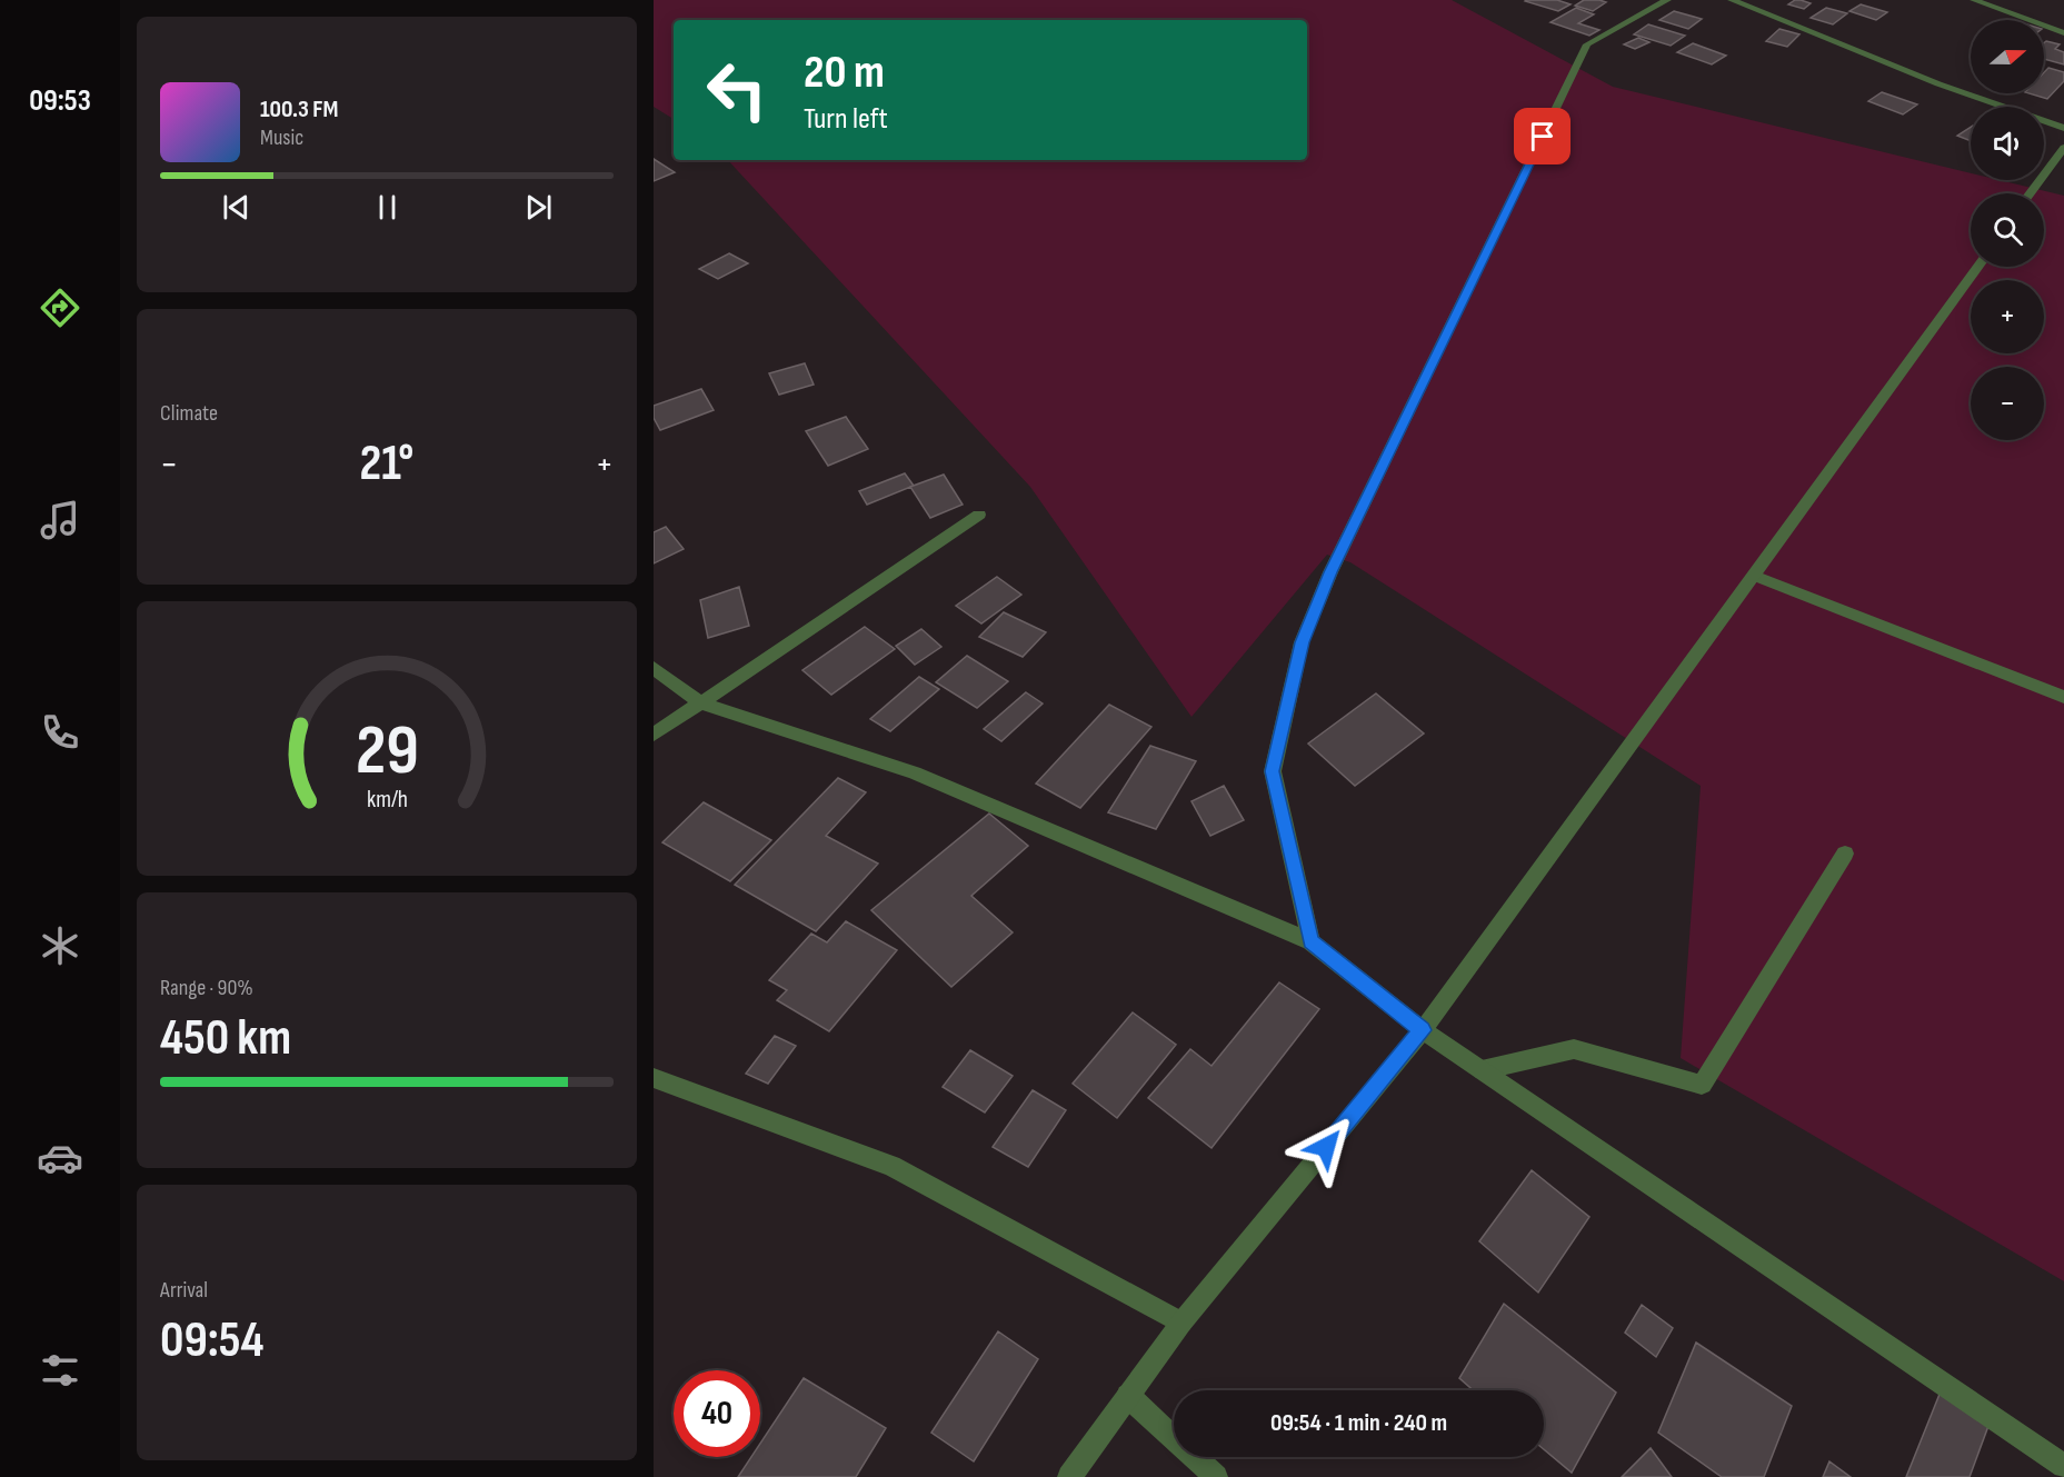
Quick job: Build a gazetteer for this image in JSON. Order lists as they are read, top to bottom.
{
  "north": "right",
  "page": {
    "tabs": "09:53",
    "map_buttons": ["+", "−"],
    "turn": ["20 m", "Turn left"],
    "song": ["100.3 FM", "Music"],
    "tile": [
      "Climate",
      ["Range · 90%", "450 km"],
      ["Arrival", "09:54"]
    ],
    "heat": ["−", "21°", "+"],
    "limit": "40",
    "trip": "09:54 · 1 min · 240 m",
    "gauge": ["29", "km/h"]
  }
}
